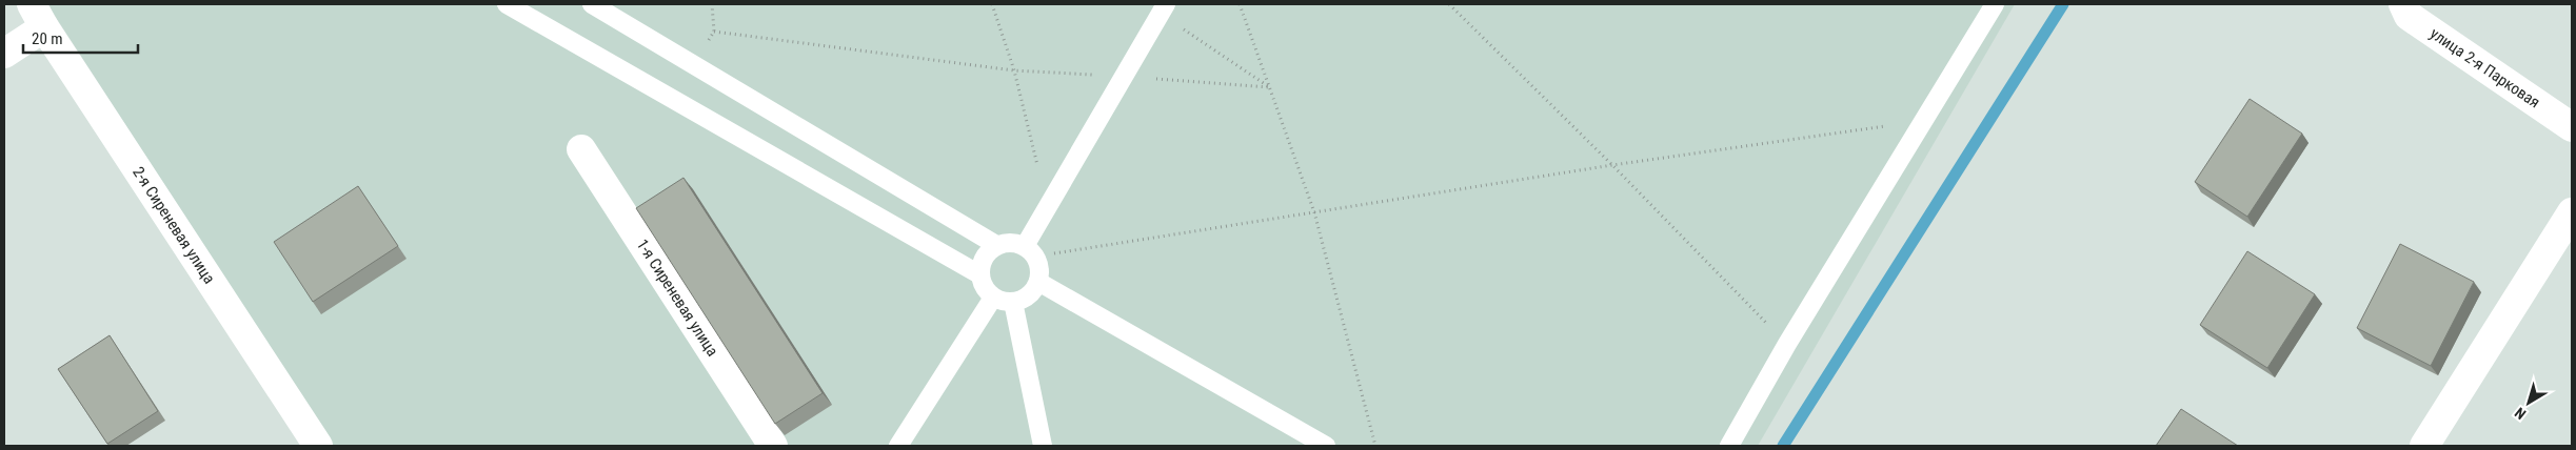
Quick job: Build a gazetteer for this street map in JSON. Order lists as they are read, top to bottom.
{
  "streets": {
    "street": ["улица 2-я Парковая", "2-я Сиреневая улица", "1-я Сиреневая улица"]
  },
  "scale_bar": "20 m",
  "north": "bottom left"
}
